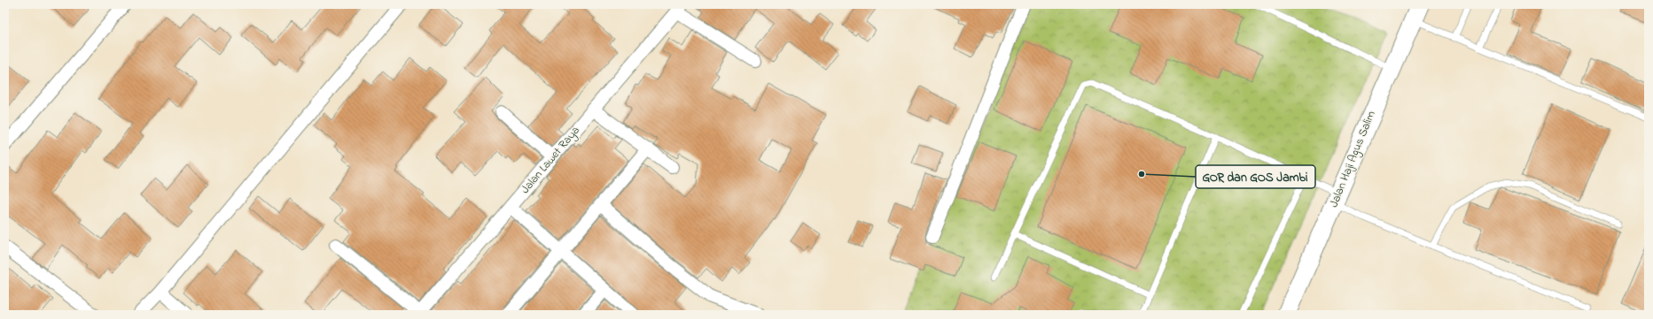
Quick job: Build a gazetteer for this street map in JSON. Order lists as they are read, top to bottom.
{
  "streets": {
    "main road": ["Jalan Haji Agus Salim"],
    "street": ["Jalan Lawet Raya"]
  },
  "places": ["GOR dan GOS Jambi"]
}
